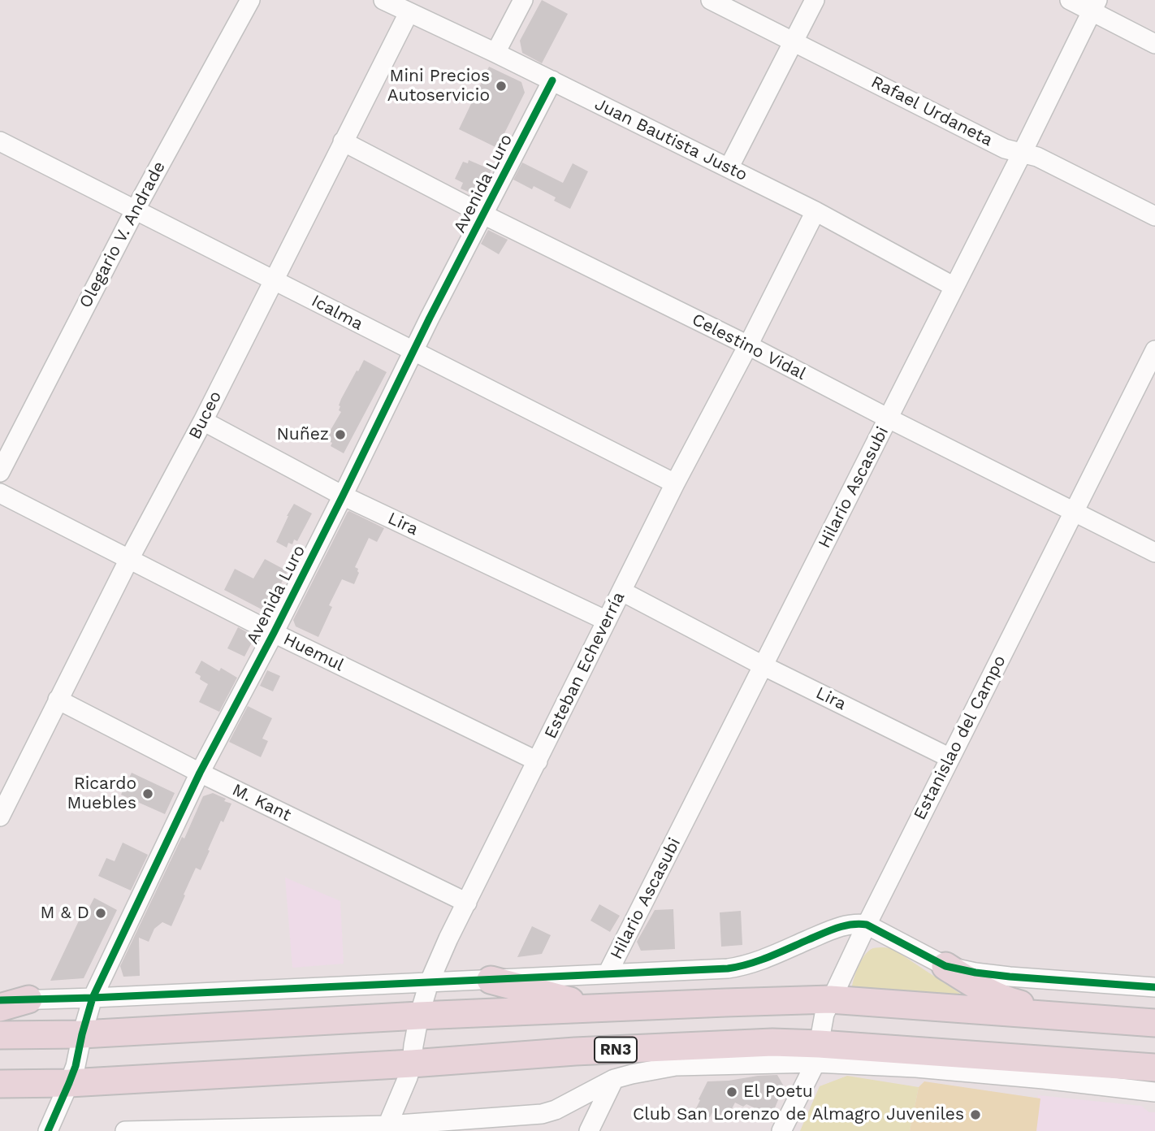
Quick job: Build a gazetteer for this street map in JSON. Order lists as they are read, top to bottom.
{
  "streets": {
    "highway": ["RN3"],
    "street": [
      "Rafael Urdaneta",
      "Juan Bautista Justo",
      "Avenida Luro",
      "Olegario V. Andrade",
      "Icalma",
      "Celestino Vidal",
      "Buceo",
      "Hilario Ascasubi",
      "Lira",
      "Huemul",
      "Esteban Echeverría",
      "Estanislao del Campo",
      "M. Kant"
    ]
  },
  "crossings": [
    ["Rafael Urdaneta", "Hilario Ascasubi"],
    ["Juan Bautista Justo", "Avenida Luro"],
    ["Juan Bautista Justo", "Buceo"],
    ["Juan Bautista Justo", "Hilario Ascasubi"],
    ["Juan Bautista Justo", "Esteban Echeverría"],
    ["Avenida Luro", "Icalma"],
    ["Avenida Luro", "Celestino Vidal"],
    ["Avenida Luro", "Lira"],
    ["Avenida Luro", "Huemul"],
    ["Avenida Luro", "M. Kant"],
    ["Avenida Luro", "RN3"],
    ["Olegario V. Andrade", "Icalma"],
    ["Icalma", "Buceo"],
    ["Icalma", "Esteban Echeverría"],
    ["Celestino Vidal", "Buceo"],
    ["Celestino Vidal", "Hilario Ascasubi"],
    ["Celestino Vidal", "Esteban Echeverría"],
    ["Celestino Vidal", "Estanislao del Campo"],
    ["Buceo", "Lira"],
    ["Buceo", "Huemul"],
    ["Buceo", "M. Kant"],
    ["Hilario Ascasubi", "Lira"],
    ["Lira", "Esteban Echeverría"],
    ["Lira", "Estanislao del Campo"],
    ["Huemul", "Esteban Echeverría"],
    ["Esteban Echeverría", "M. Kant"],
    ["Esteban Echeverría", "RN3"],
    ["Estanislao del Campo", "RN3"]
  ],
  "places": [
    "Mini Precios Autoservicio",
    "Nuñez",
    "Ricardo Muebles",
    "M & D",
    "El Poetu",
    "Club San Lorenzo de Almagro Juveniles"
  ]
}
